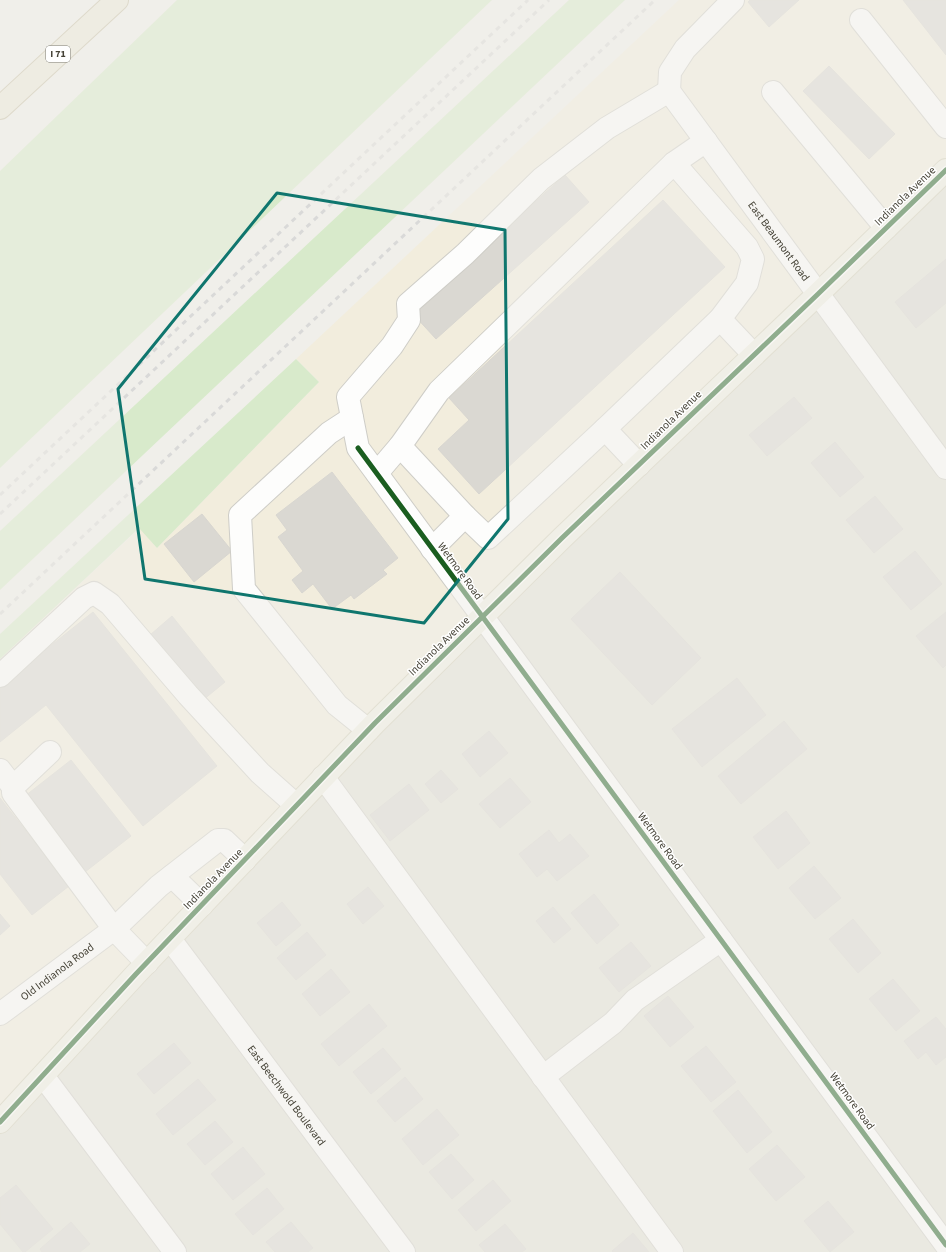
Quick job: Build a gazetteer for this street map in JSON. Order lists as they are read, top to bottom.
{
  "streets": {
    "highway": ["I 71"],
    "main road": ["Indianola Avenue"],
    "street": [
      "East Beaumont Road",
      "Wetmore Road",
      "Old Indianola Road",
      "East Beechwold Boulevard"
    ]
  },
  "crossings": [
    ["Indianola Avenue", "East Beaumont Road"],
    ["Indianola Avenue", "Wetmore Road"],
    ["Indianola Avenue", "Old Indianola Road"],
    ["Indianola Avenue", "East Beechwold Boulevard"]
  ]
}
